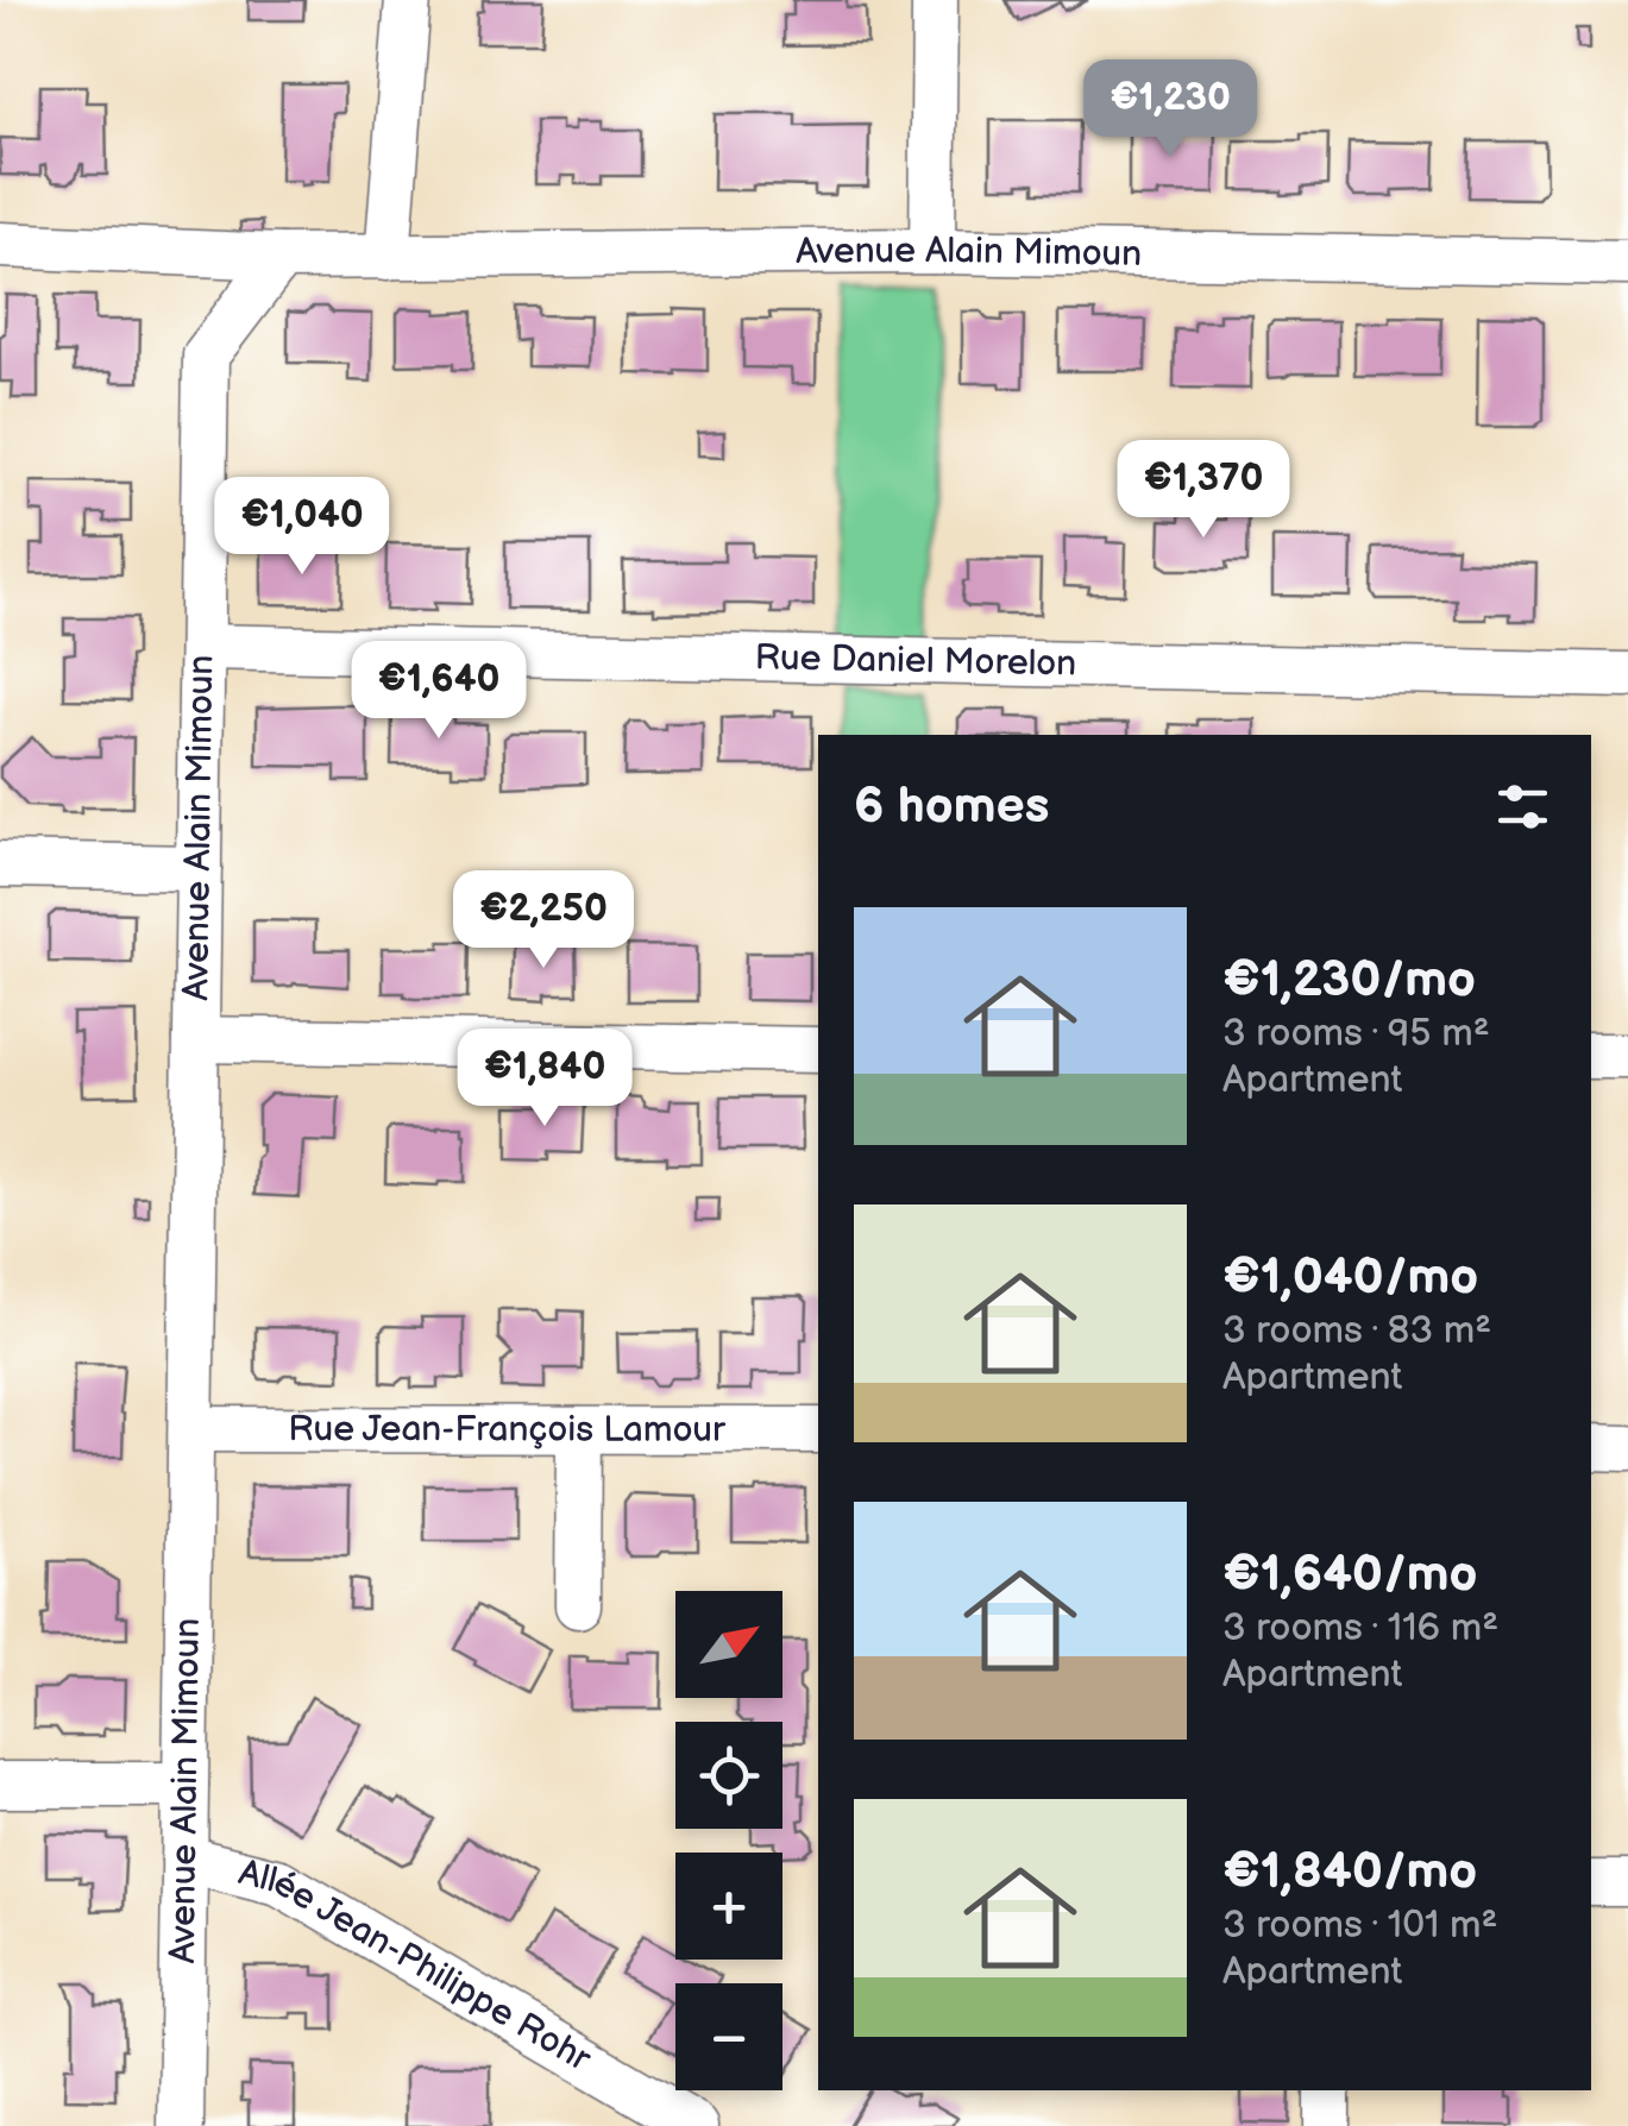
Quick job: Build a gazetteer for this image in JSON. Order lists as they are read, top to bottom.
{
  "streets": {
    "street": [
      "Avenue Alain Mimoun",
      "Rue Daniel Morelon",
      "Rue Jean-François Lamour",
      "Allée Jean-Philippe Rohr"
    ]
  },
  "crossings": [
    ["Avenue Alain Mimoun", "Rue Daniel Morelon"],
    ["Avenue Alain Mimoun", "Rue Jean-François Lamour"],
    ["Avenue Alain Mimoun", "Allée Jean-Philippe Rohr"]
  ],
  "north": "top right",
  "page": {
    "price": [
      "€1,230",
      "€1,370",
      "€1,040",
      "€1,640",
      "€2,250",
      "€1,840"
    ],
    "heading": "6 homes",
    "list": [
      {
        "name": "€1,230/mo",
        "note": "3 rooms · 95 m² · Apartment"
      },
      {
        "name": "€1,040/mo",
        "note": "3 rooms · 83 m² · Apartment"
      },
      {
        "name": "€1,640/mo",
        "note": "3 rooms · 116 m² · Apartment"
      },
      {
        "name": "€1,840/mo",
        "note": "3 rooms · 101 m² · Apartment"
      }
    ],
    "map_buttons": ["+", "−"]
  }
}
